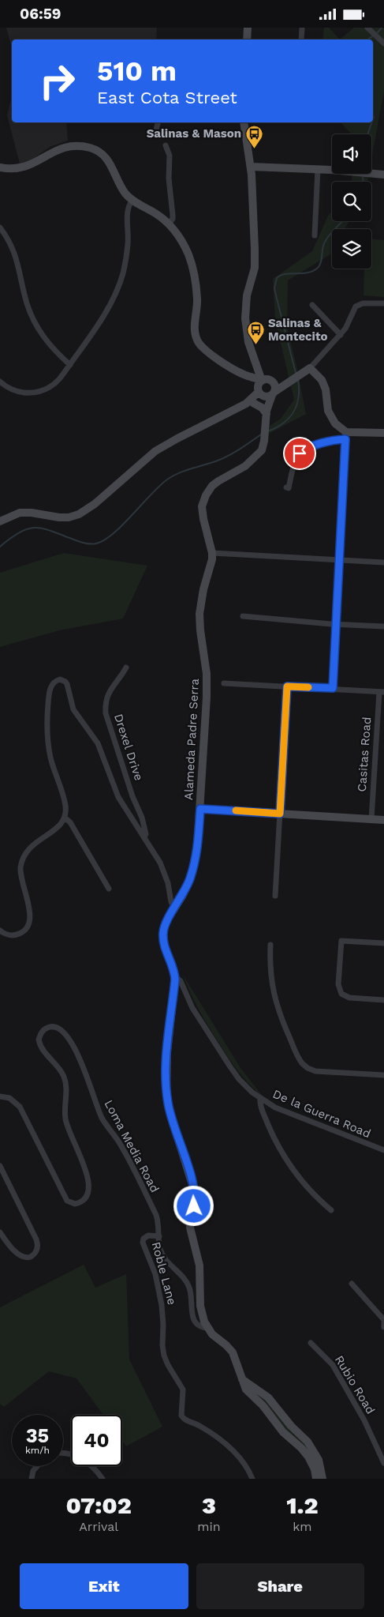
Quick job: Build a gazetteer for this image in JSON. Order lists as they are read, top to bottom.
{
  "streets": {
    "street": [
      "Alameda Padre Serra",
      "Drexel Drive",
      "Casitas Road",
      "De la Guerra Road",
      "Loma Media Road",
      "Roble Lane",
      "Rubio Road"
    ]
  },
  "crossings": [
    ["Alameda Padre Serra", "De la Guerra Road"],
    ["Alameda Padre Serra", "Loma Media Road"],
    ["Loma Media Road", "Roble Lane"]
  ],
  "places": {
    "bus stop": ["Salinas & Mason", "Salinas & Montecito"]
  },
  "page": {
    "status": "06:59",
    "turn": ["510 m", "East Cota Street"],
    "speed": "35 km/h",
    "limit": "40",
    "eta": [
      "07:02",
      "Arrival",
      "3",
      "min",
      "1.2",
      "km"
    ],
    "buttons": ["Exit", "Share"]
  }
}
